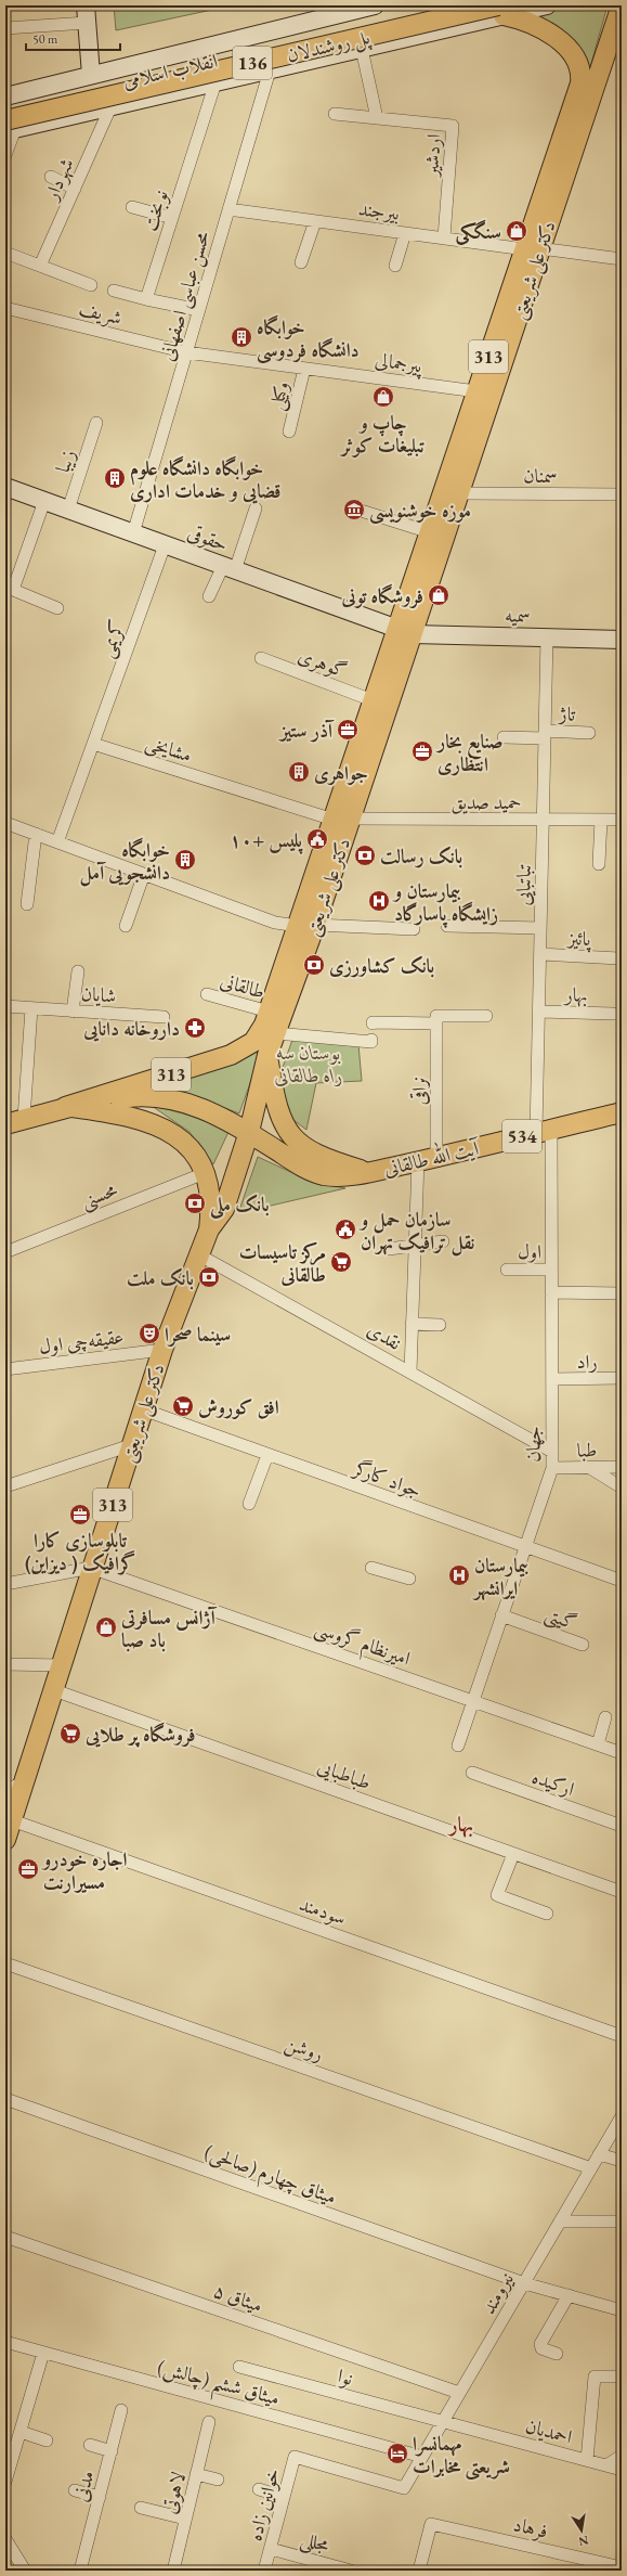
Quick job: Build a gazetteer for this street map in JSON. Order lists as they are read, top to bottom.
{
  "streets": {
    "main road": [
      "پل روشندلان",
      "136",
      "انقلاب اسلامی",
      "دکتر علی شریعتی",
      "313",
      "حقوقی",
      "سمیه",
      "534",
      "آیت الله طالقانی"
    ],
    "street": [
      "اردشیر",
      "شهردار",
      "نوبخت",
      "بیرجند",
      "محسن عباسی اصفهانی",
      "شریف",
      "پیرجمالی",
      "وکیلی",
      "زیبا",
      "سمنان",
      "کریمی",
      "گوهری",
      "تاژ",
      "مشایخی",
      "حمید صدیق",
      "تباتبایی",
      "پائیز",
      "طالقانی",
      "شایان",
      "بهار",
      "نراقی",
      "محسنی",
      "اول",
      "نقدی",
      "عقیقه‌چی اول",
      "راد",
      "جهان",
      "طبا",
      "جواد کارگر",
      "گیتی",
      "امیرنظام گروسی",
      "طباطبایی",
      "ارکیده",
      "سودمند",
      "روشن",
      "میثاق چهارم (صالحی)",
      "نیرومند",
      "میثاق ۵",
      "نوا",
      "میثاق ششم (چالش)",
      "احمدیان",
      "مدنی",
      "لاهوتی",
      "خوانین زاده",
      "فرهاد",
      "مجللی"
    ]
  },
  "crossings": [
    ["پل روشندلان", "انقلاب اسلامی"],
    ["پل روشندلان", "دکتر علی شریعتی"],
    ["انقلاب اسلامی", "شهردار"],
    ["انقلاب اسلامی", "نوبخت"],
    ["انقلاب اسلامی", "دکتر علی شریعتی"],
    ["انقلاب اسلامی", "محسن عباسی اصفهانی"],
    ["اردشیر", "بیرجند"],
    ["بیرجند", "دکتر علی شریعتی"],
    ["بیرجند", "محسن عباسی اصفهانی"],
    ["دکتر علی شریعتی", "پیرجمالی"],
    ["دکتر علی شریعتی", "سمنان"],
    ["دکتر علی شریعتی", "حقوقی"],
    ["دکتر علی شریعتی", "سمیه"],
    ["دکتر علی شریعتی", "گوهری"],
    ["دکتر علی شریعتی", "مشایخی"],
    ["دکتر علی شریعتی", "حمید صدیق"],
    ["دکتر علی شریعتی", "طالقانی"],
    ["دکتر علی شریعتی", "آیت الله طالقانی"],
    ["دکتر علی شریعتی", "نقدی"],
    ["دکتر علی شریعتی", "عقیقه‌چی اول"],
    ["دکتر علی شریعتی", "جواد کارگر"],
    ["دکتر علی شریعتی", "امیرنظام گروسی"],
    ["دکتر علی شریعتی", "طباطبایی"],
    ["دکتر علی شریعتی", "سودمند"],
    ["محسن عباسی اصفهانی", "شریف"],
    ["محسن عباسی اصفهانی", "پیرجمالی"],
    ["محسن عباسی اصفهانی", "حقوقی"],
    ["شریف", "پیرجمالی"],
    ["پیرجمالی", "وکیلی"],
    ["زیبا", "حقوقی"],
    ["حقوقی", "سمیه"],
    ["حقوقی", "کریمی"],
    ["سمیه", "تباتبایی"],
    ["کریمی", "مشایخی"],
    ["تاژ", "تباتبایی"],
    ["مشایخی", "حمید صدیق"],
    ["حمید صدیق", "تباتبایی"],
    ["تباتبایی", "پائیز"],
    ["تباتبایی", "بهار"],
    ["تباتبایی", "آیت الله طالقانی"],
    ["تباتبایی", "جهان"],
    ["نراقی", "آیت الله طالقانی"],
    ["نراقی", "نقدی"],
    ["آیت الله طالقانی", "جهان"],
    ["اول", "جهان"],
    ["نقدی", "جهان"],
    ["راد", "جهان"],
    ["جهان", "طبا"],
    ["جهان", "جواد کارگر"],
    ["جهان", "گیتی"],
    ["جهان", "امیرنظام گروسی"],
    ["روشن", "نیرومند"],
    ["میثاق چهارم (صالحی)", "نیرومند"],
    ["نیرومند", "میثاق ۵"],
    ["نیرومند", "نوا"],
    ["نیرومند", "میثاق ششم (چالش)"],
    ["نیرومند", "احمدیان"],
    ["نیرومند", "خوانین زاده"],
    ["نوا", "احمدیان"],
    ["خوانین زاده", "مجللی"]
  ],
  "districts": ["بهار"],
  "parks": ["بوستان سه راه طالقانی"],
  "places": {
    "shop": [
      "سنگکی",
      "چاپ و تبلیغات کوثر",
      "فروشگاه تونی",
      "آژانس مسافرتی باد صبا"
    ],
    "building": [
      "خوابگاه دانشگاه فردوسی",
      "خوابگاه دانشگاه علوم قضایی و خدمات اداری",
      "جواهری",
      "خوابگاه دانشجویی آمل"
    ],
    "museum": ["موزه خوشنویسی"],
    "office": [
      "آذر ستیز",
      "صنایع بخار انتظاری",
      "تابلوسازی كارا گرافیک ( ديزاين)",
      "اجاره خودرو مسیرارنت"
    ],
    "public building": ["پلیس +۱۰", "سازمان حمل و نقل ترافیک تهران"],
    "bank": [
      "بانک رسالت",
      "بانک کشاورزی",
      "بانک ملی",
      "بانک ملت"
    ],
    "hospital": ["بیمارستان و زایشگاه پاسارگاد", "بیمارستان ایرانشهر"],
    "pharmacy": ["داروخانه دانایی"],
    "supermarket": ["مرکز تاسیسات طالقانی", "افق کوروش", "فروشگاه پر طلایی"],
    "theatre": ["سینما صحرا"],
    "hotel": ["مهمانسرا شریعتی مخابرات"]
  },
  "scale_bar": "50 m",
  "north": "bottom"
}
